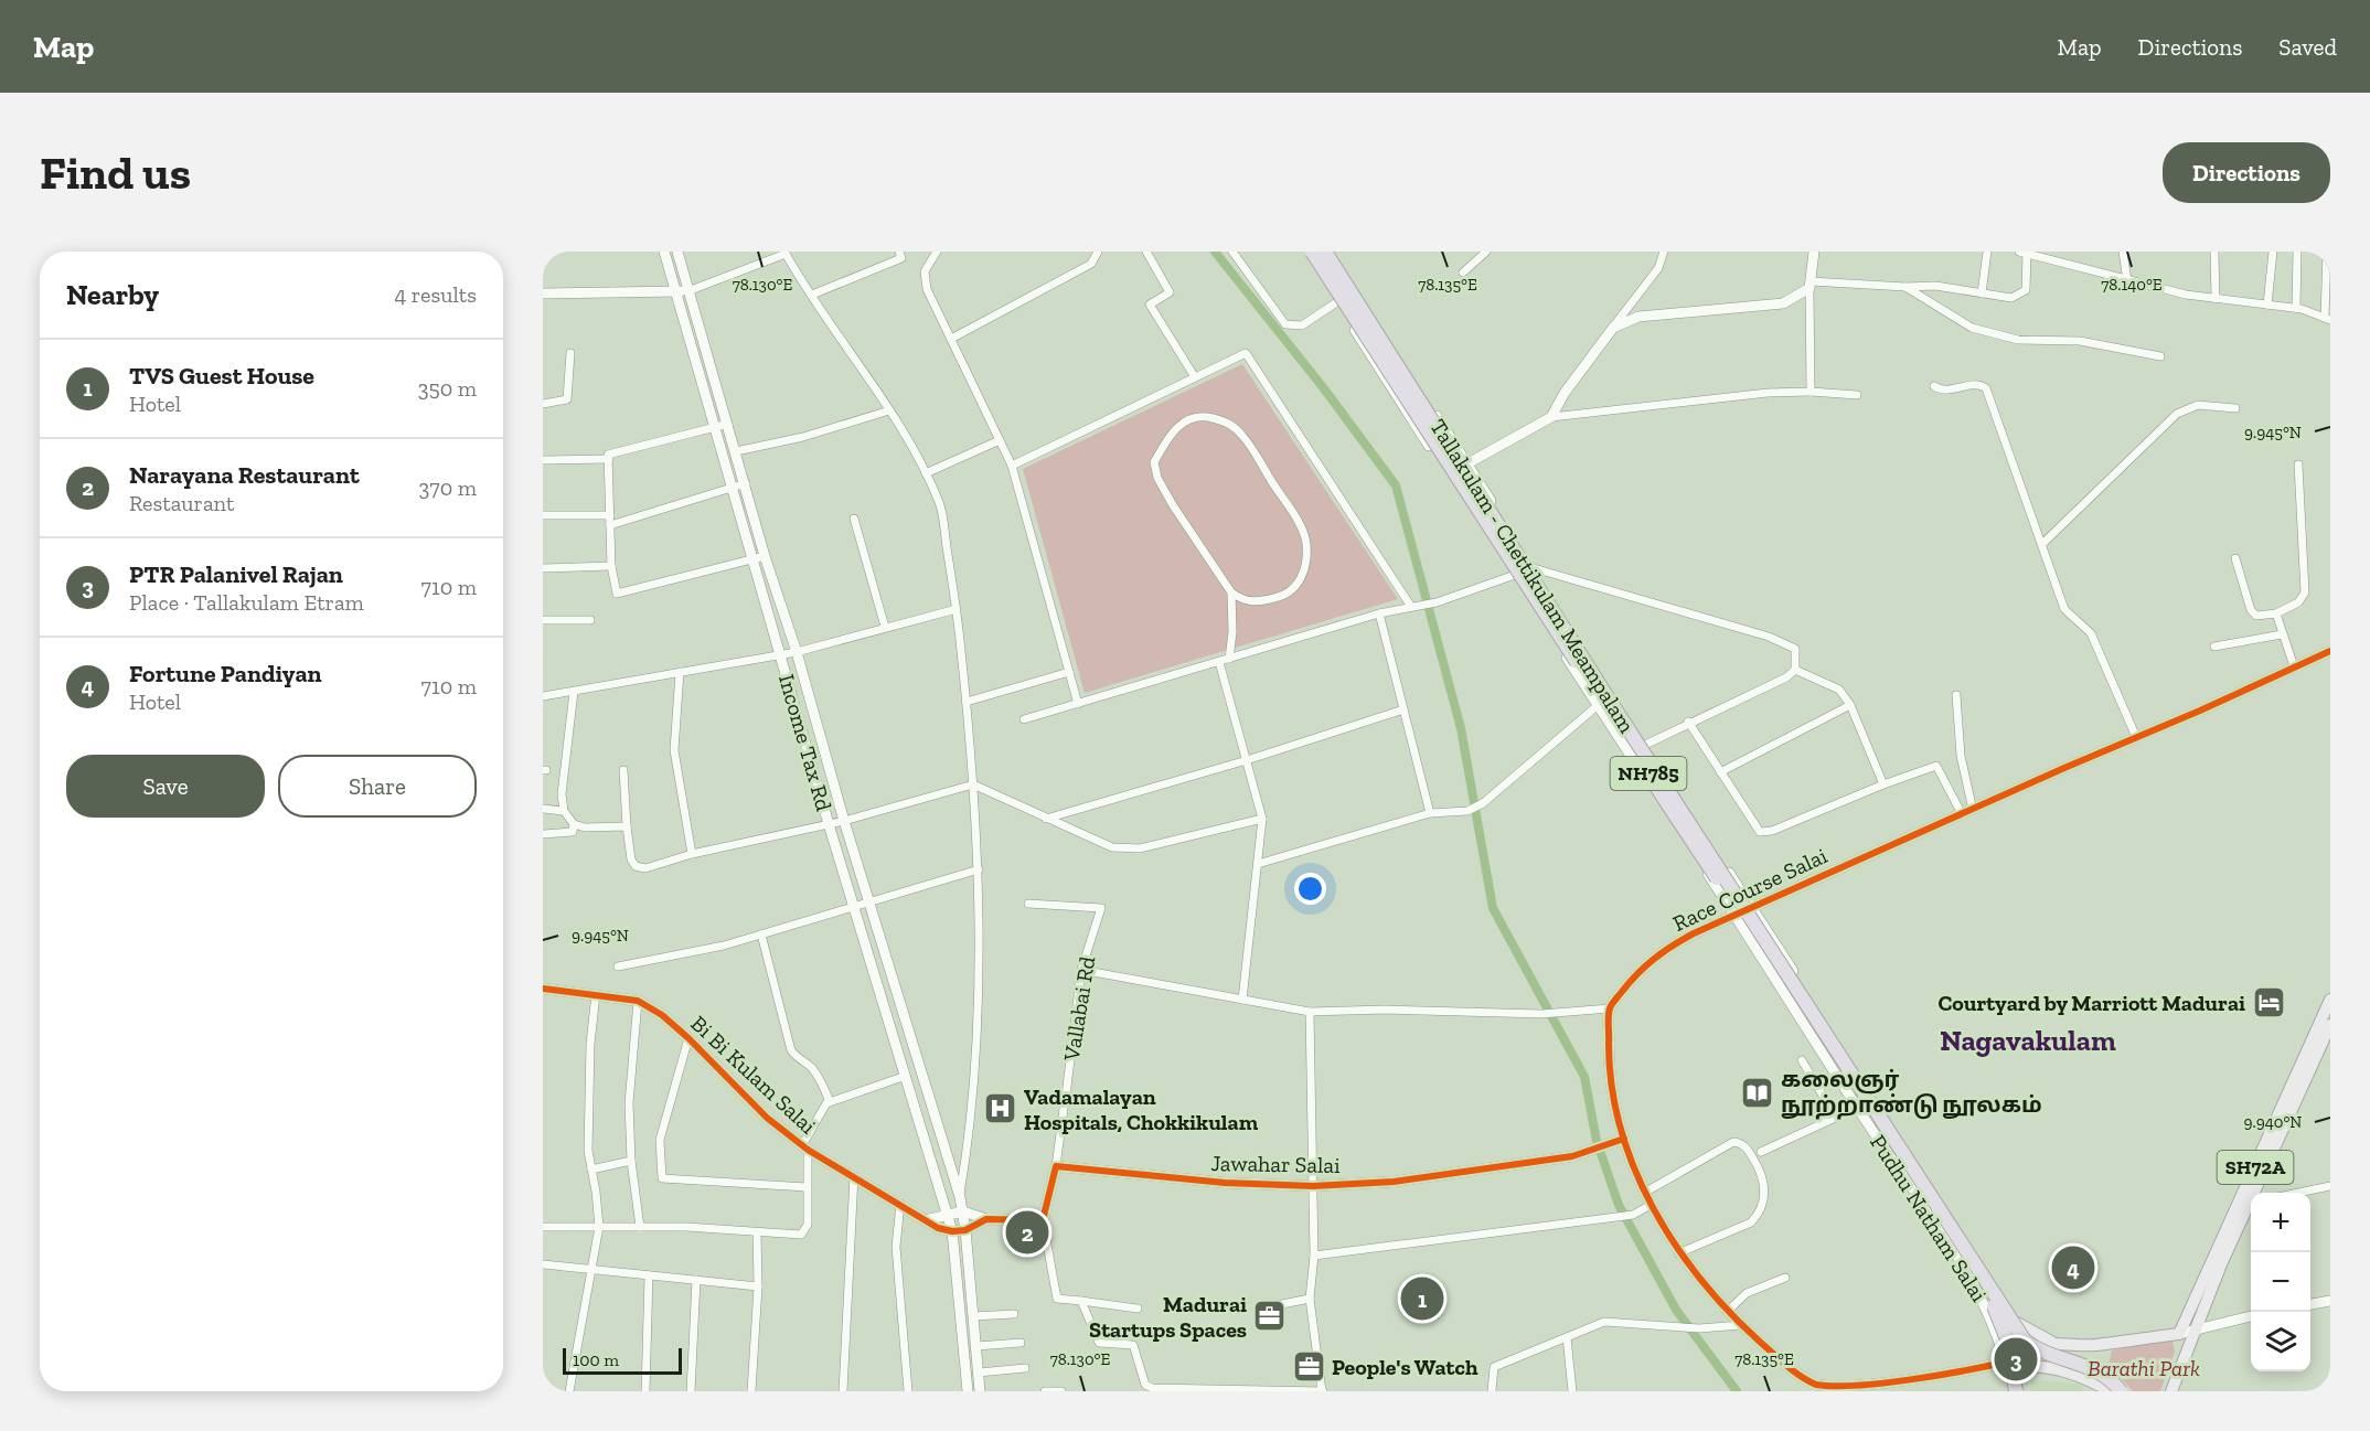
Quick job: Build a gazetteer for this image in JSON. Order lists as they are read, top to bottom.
{
  "streets": {
    "highway": ["Tallakulam - Chettikulam Meampalam", "NH785"],
    "main road": [
      "Income Tax Rd",
      "Race Course Salai",
      "Bi Bi Kulam Salai",
      "Jawahar Salai",
      "SH72A",
      "Pudhu Natham Salai"
    ],
    "street": ["Vallabai Rd"]
  },
  "crossings": [
    ["Income Tax Rd", "Bi Bi Kulam Salai"],
    ["Race Course Salai", "Pudhu Natham Salai"],
    ["Vallabai Rd", "Jawahar Salai"]
  ],
  "districts": ["Nagavakulam"],
  "parks": ["Barathi Park"],
  "places": {
    "hotel": ["Courtyard by Marriott Madurai"],
    "library": ["கலைஞர் நூற்றாண்டு நூலகம்"],
    "hospital": ["Vadamalayan Hospitals, Chokkikulam"],
    "office": ["Madurai Startups Spaces", "People's Watch"]
  },
  "scale_bar": "100 m",
  "page": {
    "header": "Map",
    "nav": ["Map", "Directions", "Saved"],
    "buttons": [
      "Directions",
      ["Save", "Share"]
    ],
    "title": "Find us",
    "heading": ["Nearby", "4 results"],
    "list": [
      {
        "mark": "1",
        "name": "TVS Guest House",
        "note": "Hotel",
        "value": "350 m"
      },
      {
        "mark": "2",
        "name": "Narayana Restaurant",
        "note": "Restaurant",
        "value": "370 m"
      },
      {
        "mark": "3",
        "name": "PTR Palanivel Rajan",
        "note": "Place · Tallakulam Etram",
        "value": "710 m"
      },
      {
        "mark": "4",
        "name": "Fortune Pandiyan",
        "note": "Hotel",
        "value": "710 m"
      }
    ],
    "map_buttons": ["+", "−"],
    "pins": [
      "2",
      "4",
      "1",
      "3"
    ],
    "scale": "100 m"
  },
  "coordinates": [
    "78.130°E",
    "78.135°E",
    "78.140°E",
    "9.945°N",
    "9.940°N"
  ]
}
